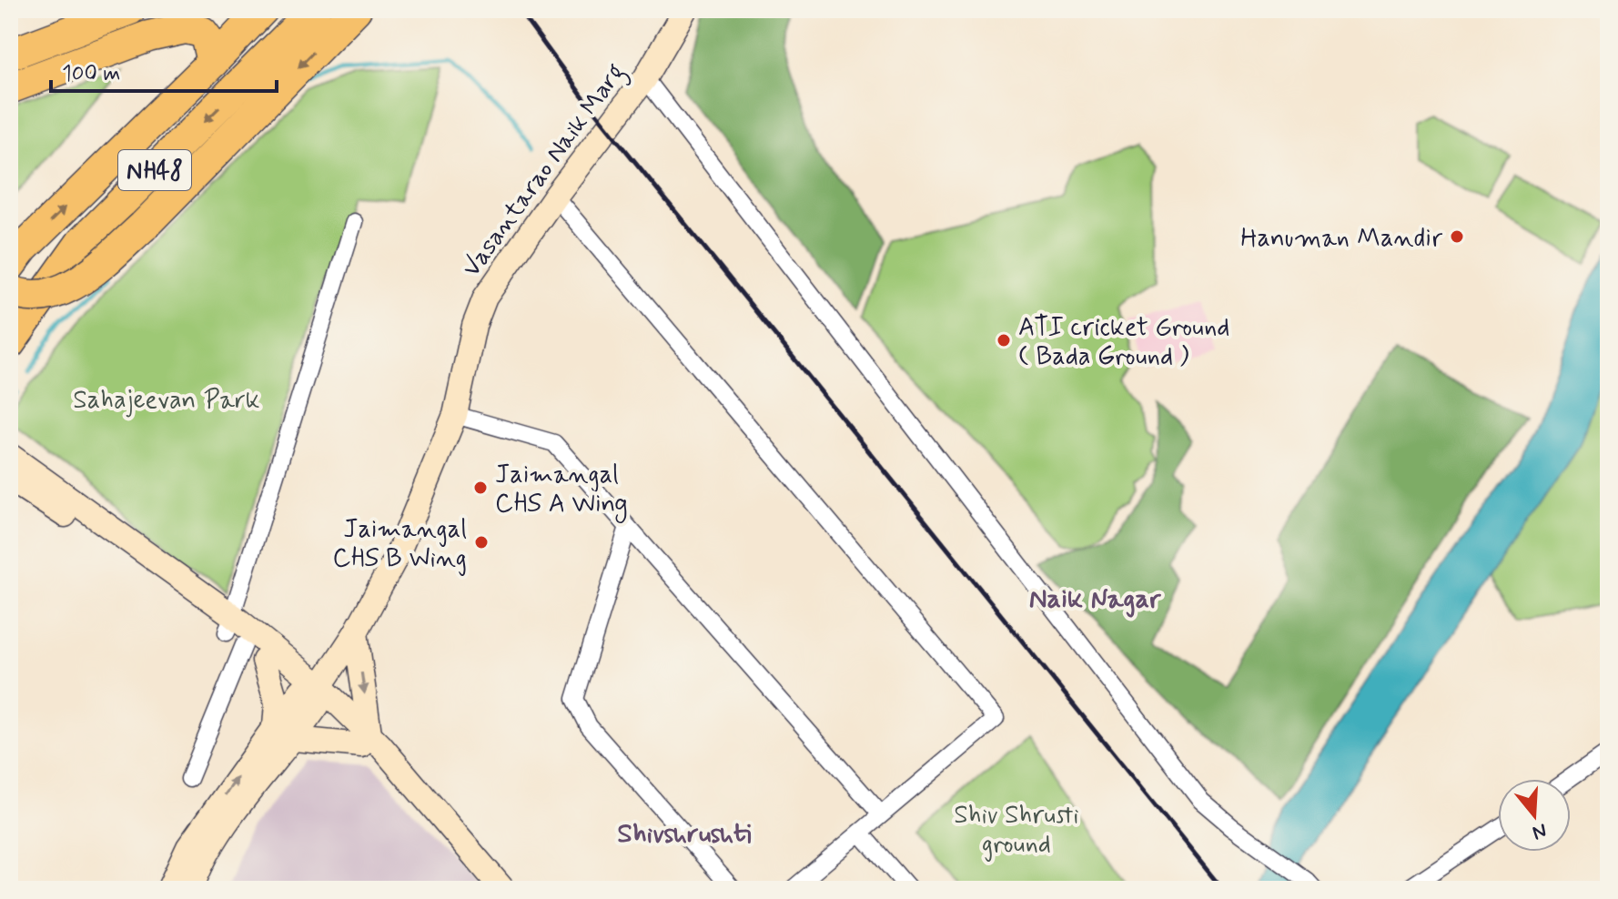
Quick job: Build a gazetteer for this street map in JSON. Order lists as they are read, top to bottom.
{
  "streets": {
    "highway": ["NH48"],
    "street": ["Vasantarao Naik Marg"]
  },
  "districts": ["Naik Nagar", "Shivshrushti"],
  "parks": ["Sahajeevan Park", "Shiv Shrusti ground"],
  "places": [
    "Hanuman Mandir",
    "ATI cricket Ground ( Bada Ground )",
    "Jaimangal CHS A Wing",
    "Jaimangal CHS B Wing"
  ],
  "scale_bar": "100 m",
  "north": "bottom"
}
